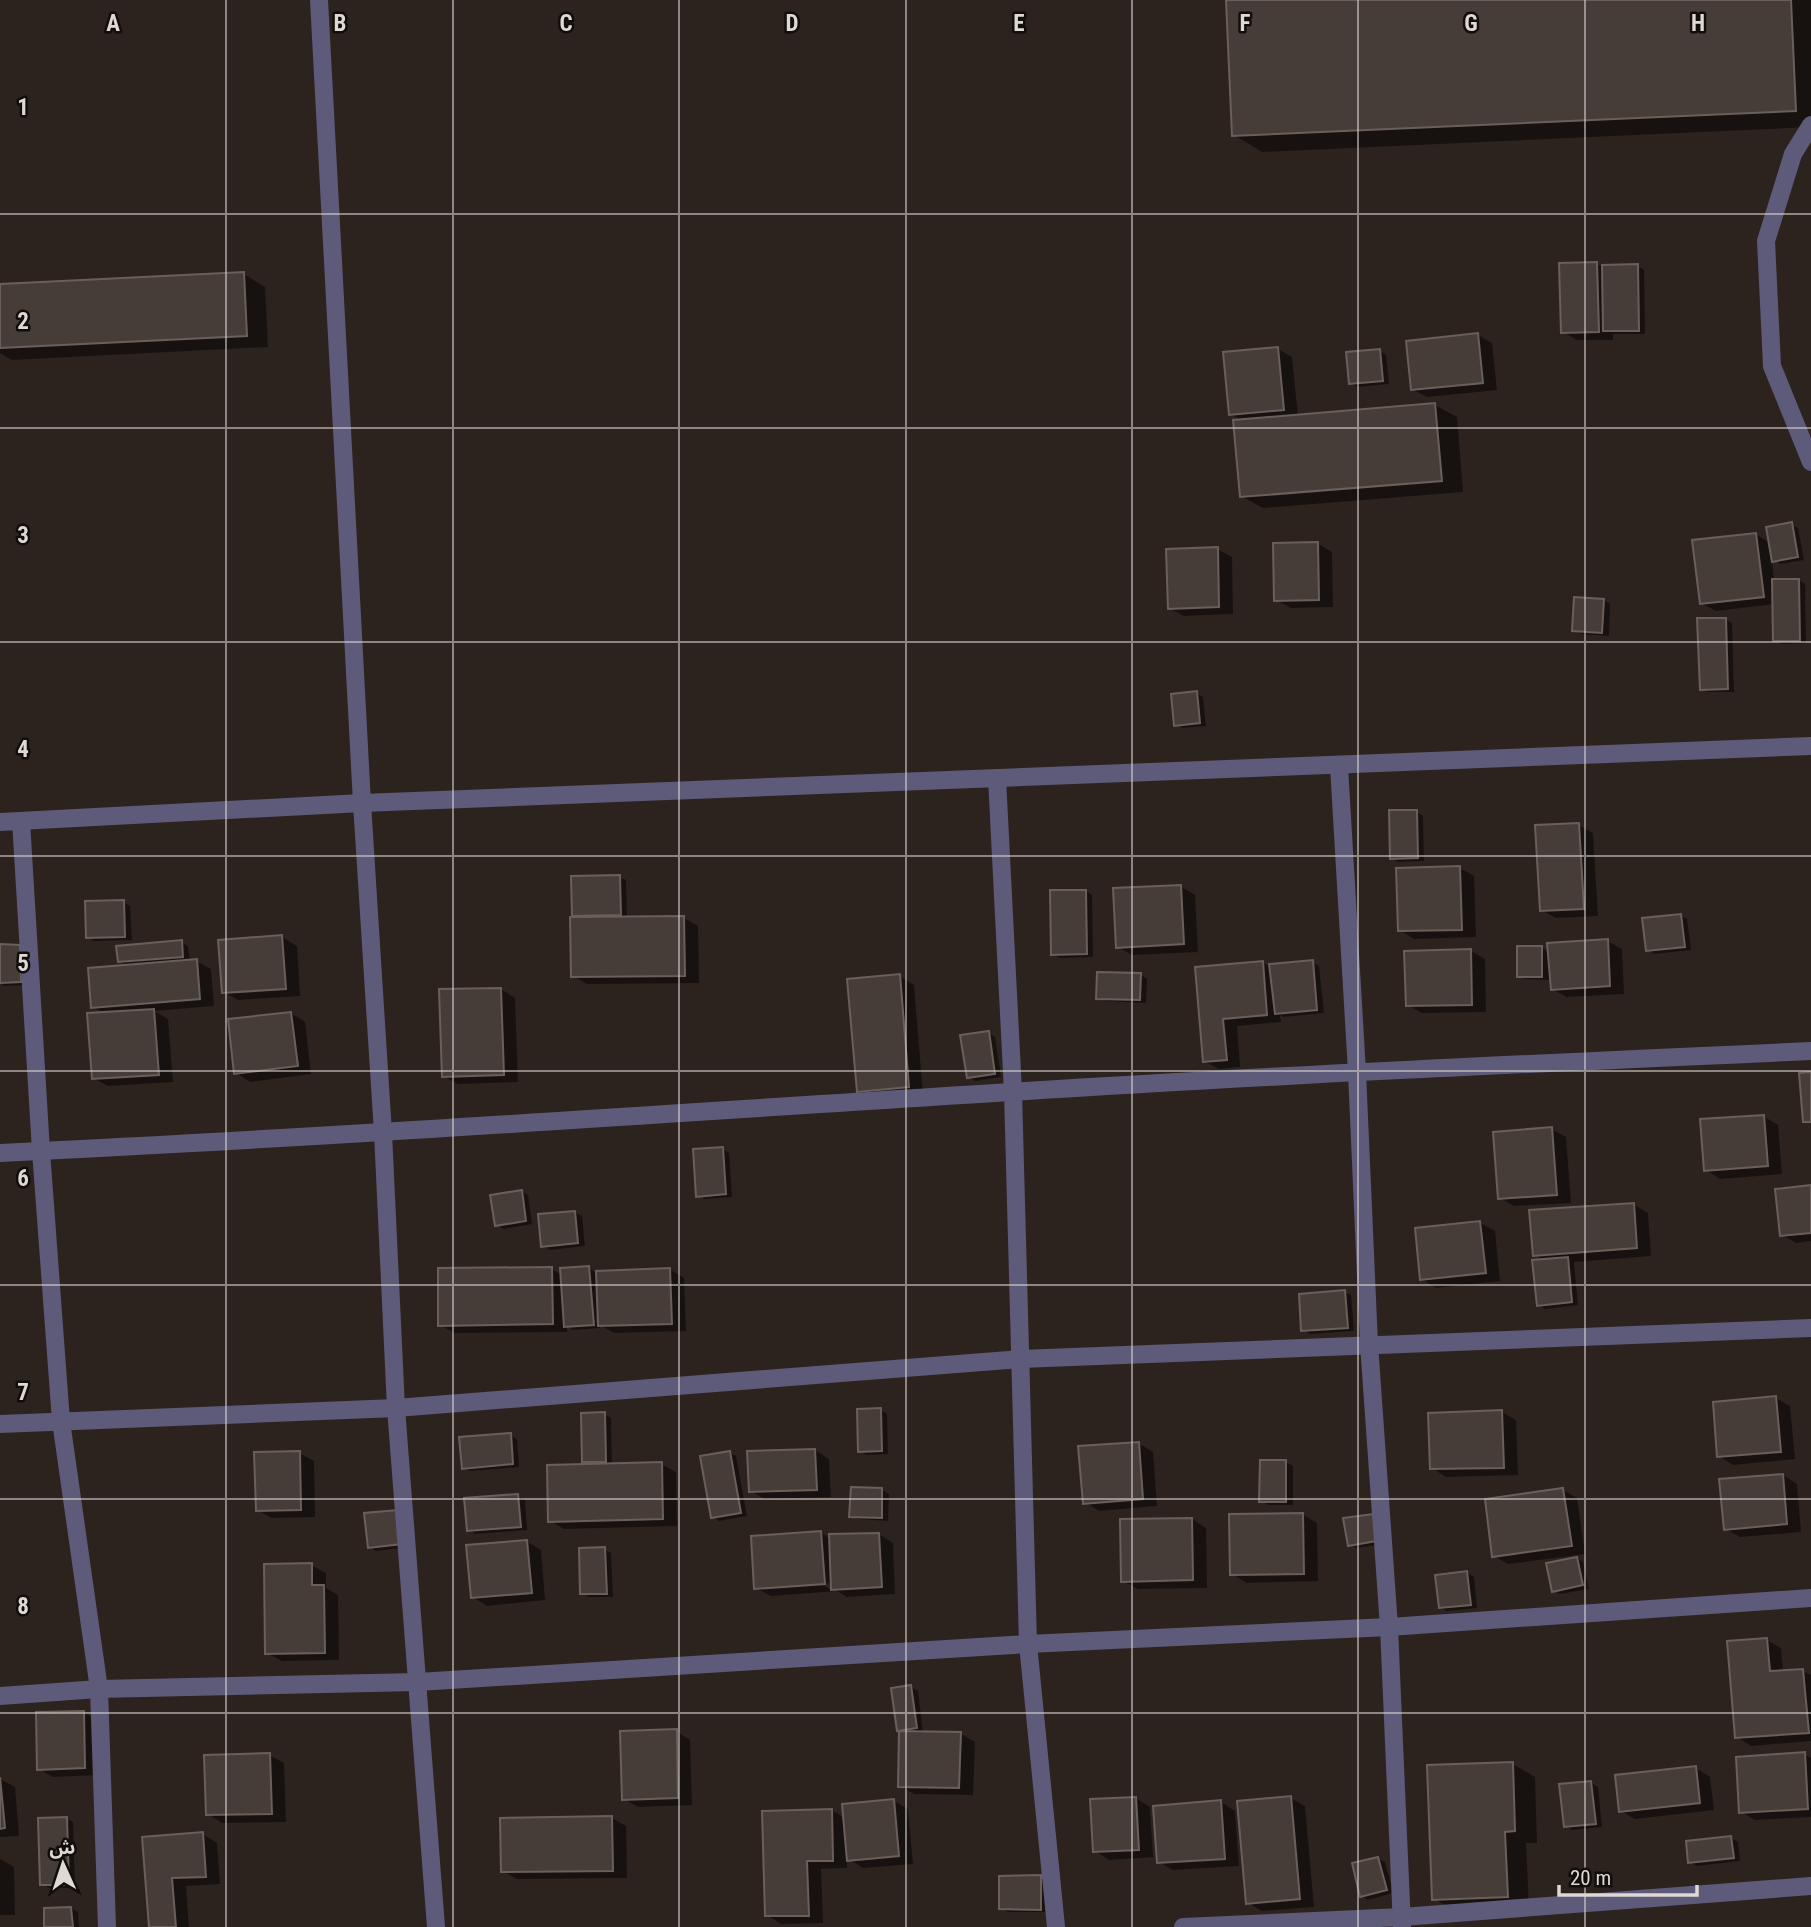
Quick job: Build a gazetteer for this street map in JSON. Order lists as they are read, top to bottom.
{
  "scale_bar": "20 m",
  "north": "top",
  "grid": {
    "columns": [
      "A",
      "B",
      "C",
      "D",
      "E",
      "F",
      "G",
      "H"
    ],
    "rows": [
      "1",
      "2",
      "3",
      "4",
      "5",
      "6",
      "7",
      "8"
    ]
  }
}
